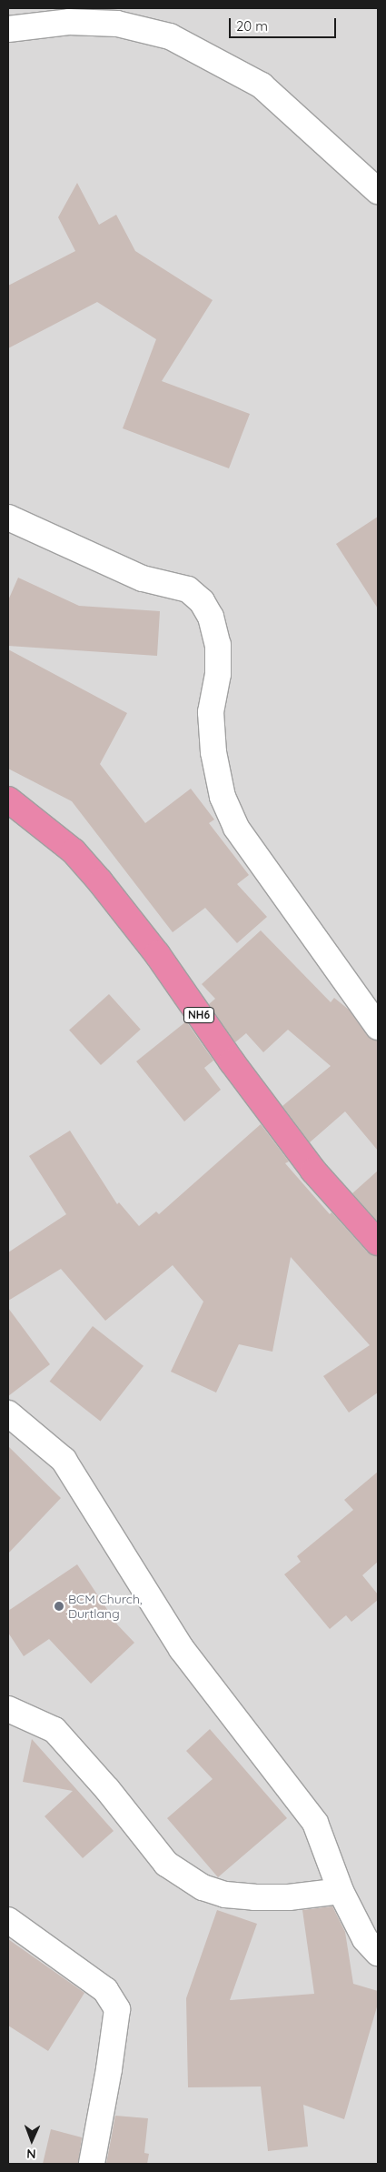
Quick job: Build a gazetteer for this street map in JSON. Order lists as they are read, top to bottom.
{
  "streets": {
    "highway": ["NH6"]
  },
  "places": ["BCM Church, Durtlang"],
  "scale_bar": "20 m",
  "north": "bottom"
}
